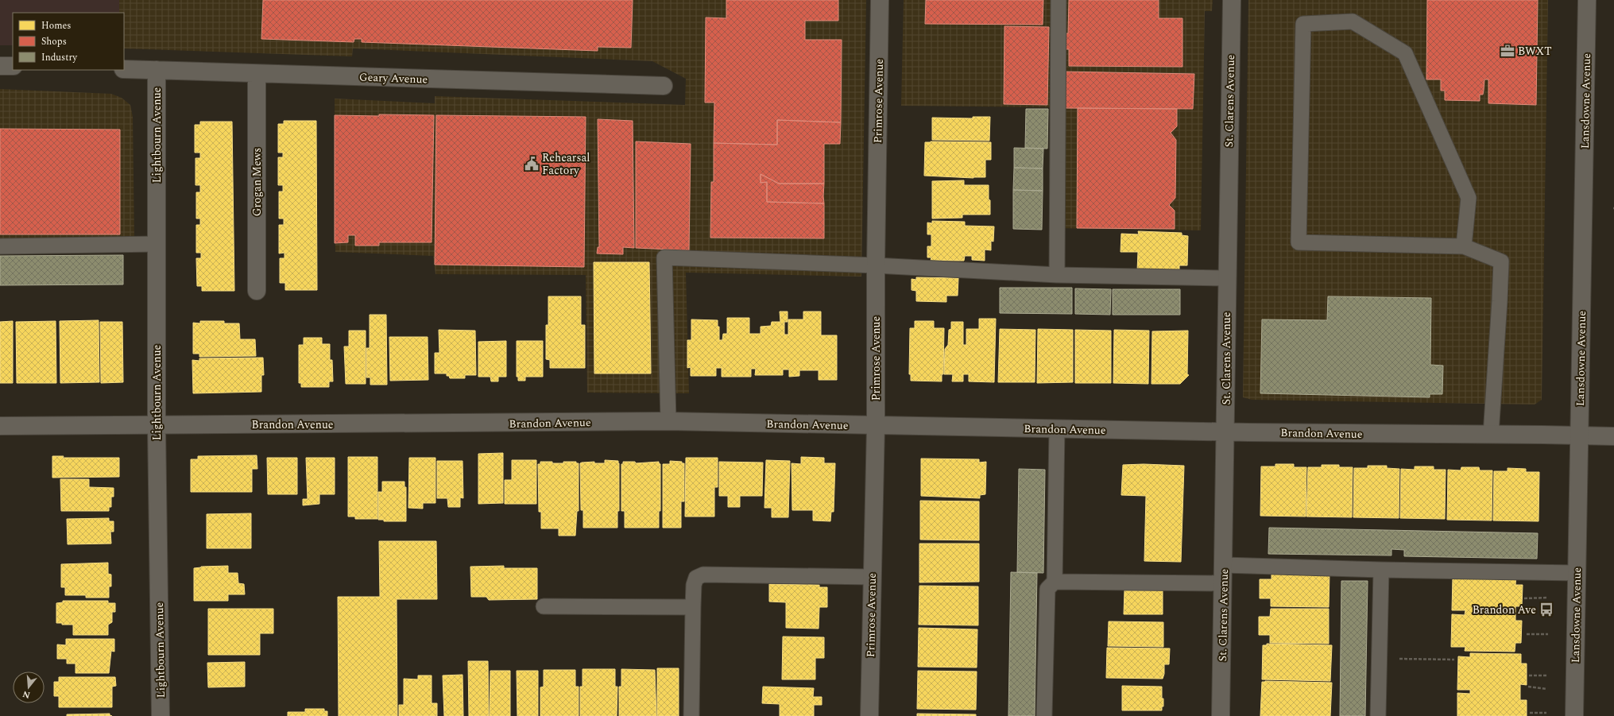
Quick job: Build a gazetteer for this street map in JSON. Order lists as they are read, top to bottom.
{
  "streets": {
    "street": [
      "Geary Avenue",
      "Primrose Avenue",
      "St. Clarens Avenue",
      "Lansdowne Avenue",
      "Lightbourn Avenue",
      "Grogan Mews",
      "Brandon Avenue"
    ]
  },
  "crossings": [
    ["Geary Avenue", "Lightbourn Avenue"],
    ["Geary Avenue", "Grogan Mews"],
    ["Primrose Avenue", "Brandon Avenue"],
    ["St. Clarens Avenue", "Brandon Avenue"],
    ["Lansdowne Avenue", "Brandon Avenue"],
    ["Lightbourn Avenue", "Brandon Avenue"]
  ],
  "places": {
    "office": ["BWXT"],
    "public building": ["Rehearsal Factory"],
    "bus stop": ["Brandon Ave"]
  },
  "legend": ["Homes", "Shops", "Industry"],
  "north": "bottom"
}
